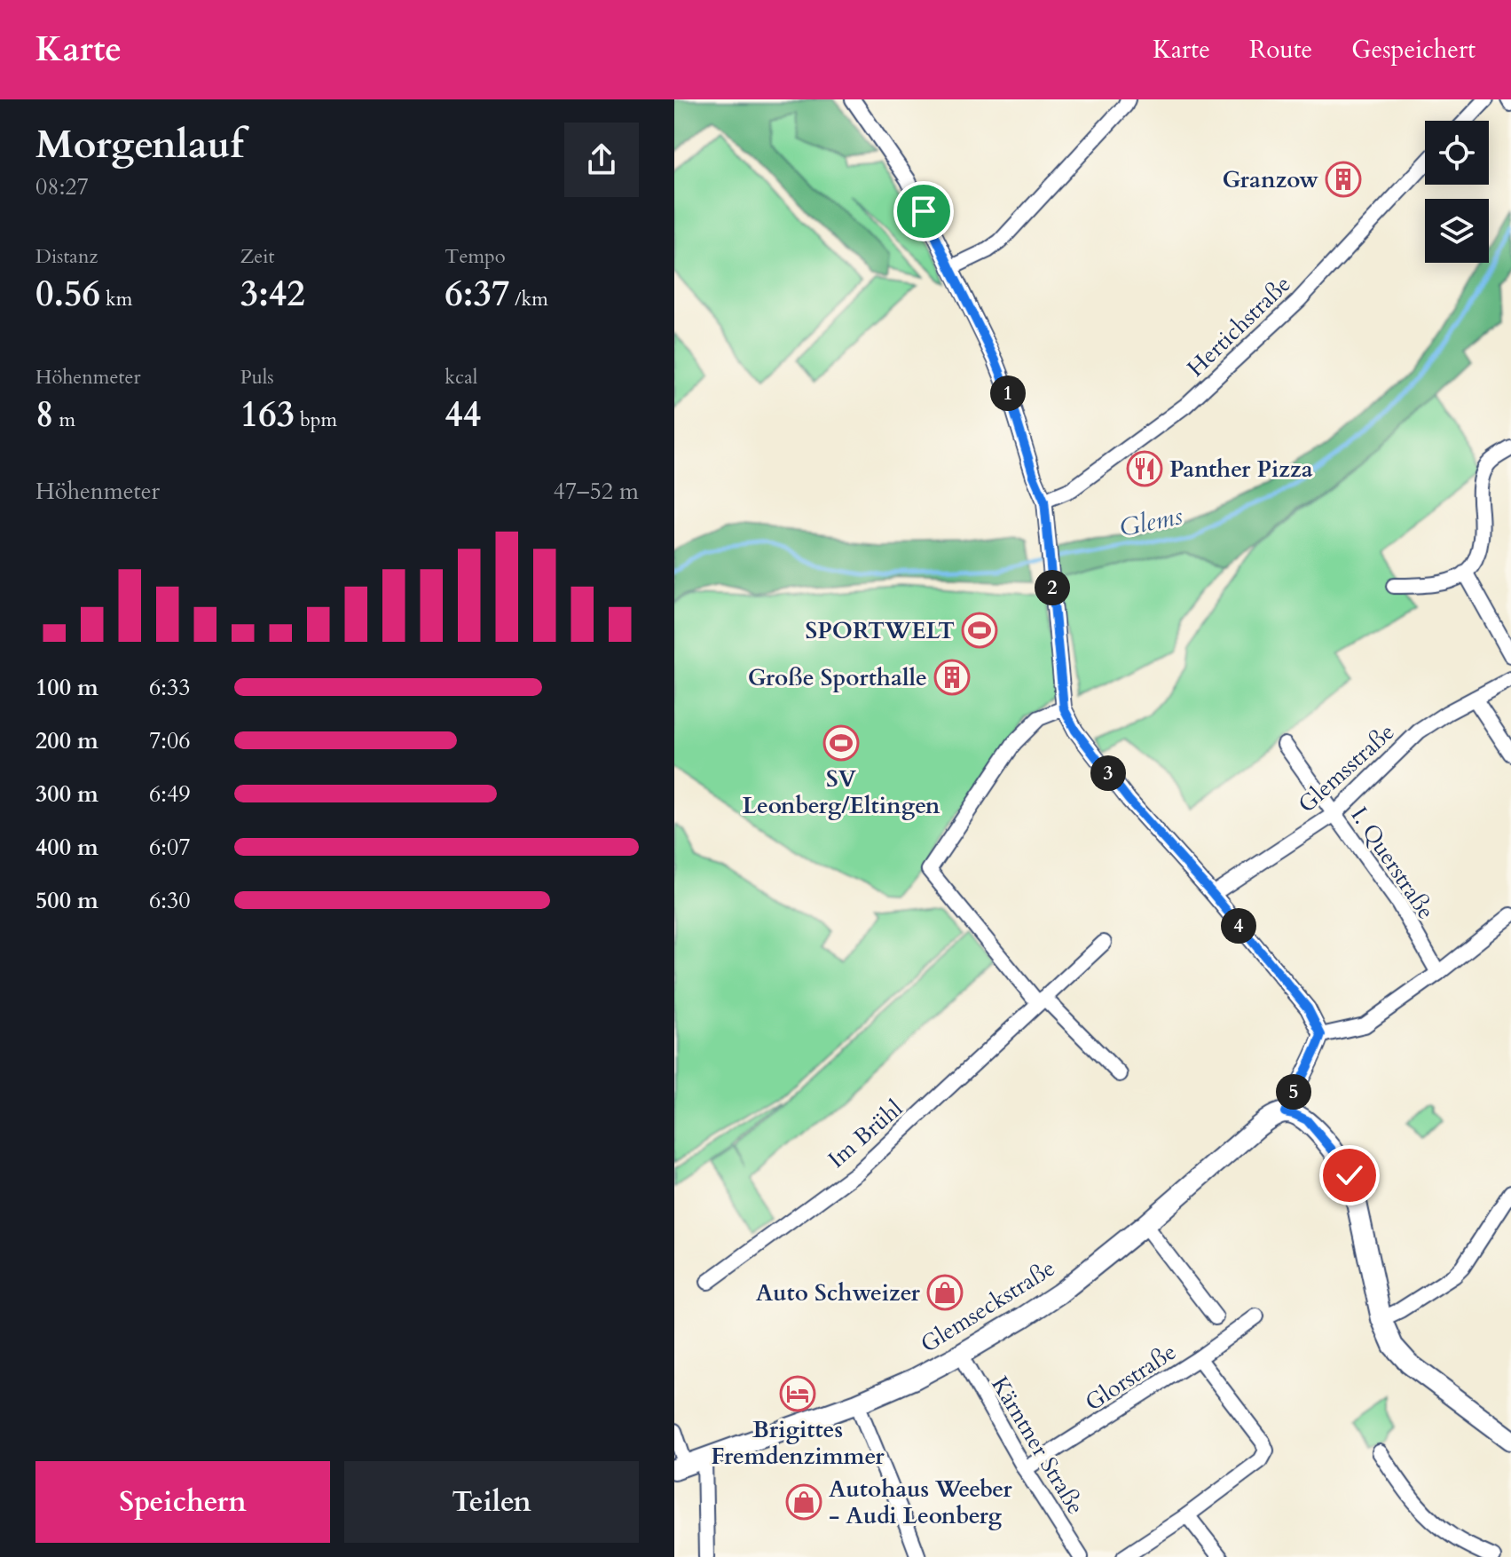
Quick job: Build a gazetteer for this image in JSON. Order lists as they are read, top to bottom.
{
  "streets": {
    "street": [
      "Hertichstraße",
      "Glemsstraße",
      "I. Querstraße",
      "Im Brühl",
      "Glemseckstraße",
      "Glorstraße",
      "Kärntner Straße"
    ]
  },
  "crossings": [
    ["Glemsstraße", "I. Querstraße"],
    ["Glemseckstraße", "Kärntner Straße"],
    ["Glorstraße", "Kärntner Straße"]
  ],
  "water": ["Glems"],
  "places": {
    "building": ["Granzow", "Große Sporthalle"],
    "restaurant": ["Panther Pizza"],
    "sports": ["SPORTWELT", "SV Leonberg/Eltingen"],
    "shop": ["Auto Schweizer", "Autohaus Weeber - Audi Leonberg"],
    "hotel": ["Brigittes Fremdenzimmer"]
  },
  "page": {
    "header": "Karte",
    "nav": ["Karte", "Route", "Gespeichert"],
    "heading": ["Morgenlauf", "08:27"],
    "stats": [
      ["Distanz", "0.56 km"],
      ["Zeit", "3:42"],
      ["Tempo", "6:37 /km"],
      ["Höhenmeter", "8 m"],
      ["Puls", "163 bpm"],
      ["kcal", "44"]
    ],
    "pins": [
      "1",
      "2",
      "3",
      "4",
      "5"
    ],
    "chart": ["Höhenmeter", "47–52 m"],
    "list": [
      {
        "name": "100 m",
        "note": "6:33"
      },
      {
        "name": "200 m",
        "note": "7:06"
      },
      {
        "name": "300 m",
        "note": "6:49"
      },
      {
        "name": "400 m",
        "note": "6:07"
      },
      {
        "name": "500 m",
        "note": "6:30"
      }
    ],
    "buttons": ["Speichern", "Teilen"]
  }
}
